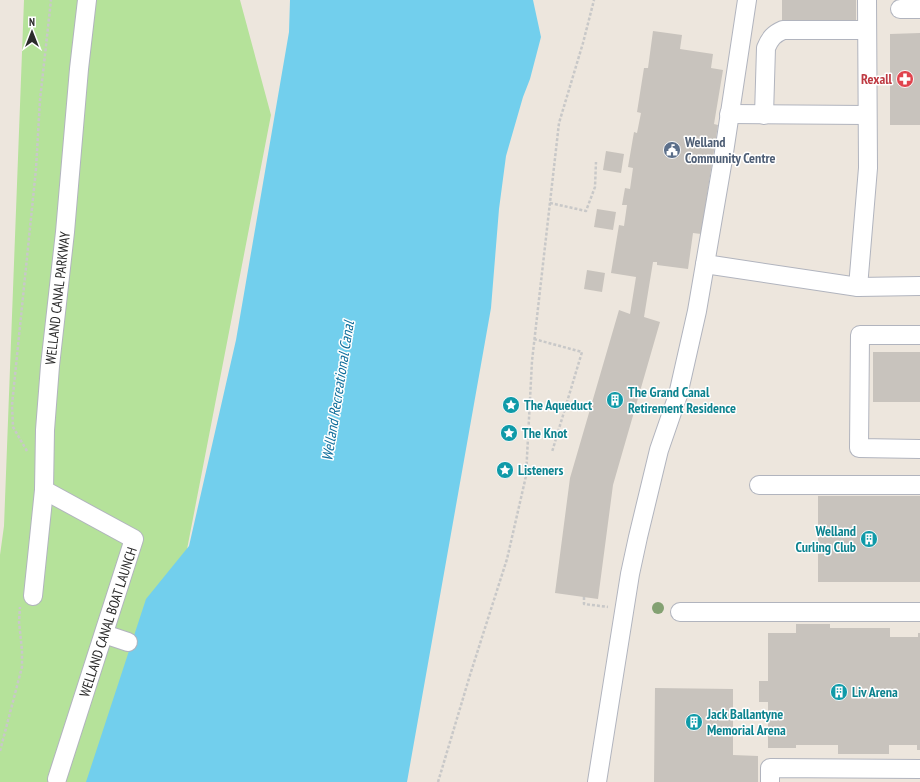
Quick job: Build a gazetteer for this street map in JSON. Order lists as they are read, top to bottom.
{
  "streets": {
    "lane": ["WELLAND CANAL PARKWAY", "WELLAND CANAL BOAT LAUNCH"]
  },
  "crossings": [
    ["WELLAND CANAL PARKWAY", "WELLAND CANAL BOAT LAUNCH"]
  ],
  "water": ["Welland Recreational Canal"],
  "places": {
    "pharmacy": ["Rexall"],
    "public building": ["Welland Community Centre"],
    "building": [
      "The Grand Canal Retirement Residence",
      "Welland Curling Club",
      "Liv Arena",
      "Jack Ballantyne Memorial Arena"
    ],
    "place": ["The Aqueduct", "The Knot", "Listeners"]
  },
  "north": "top"
}
